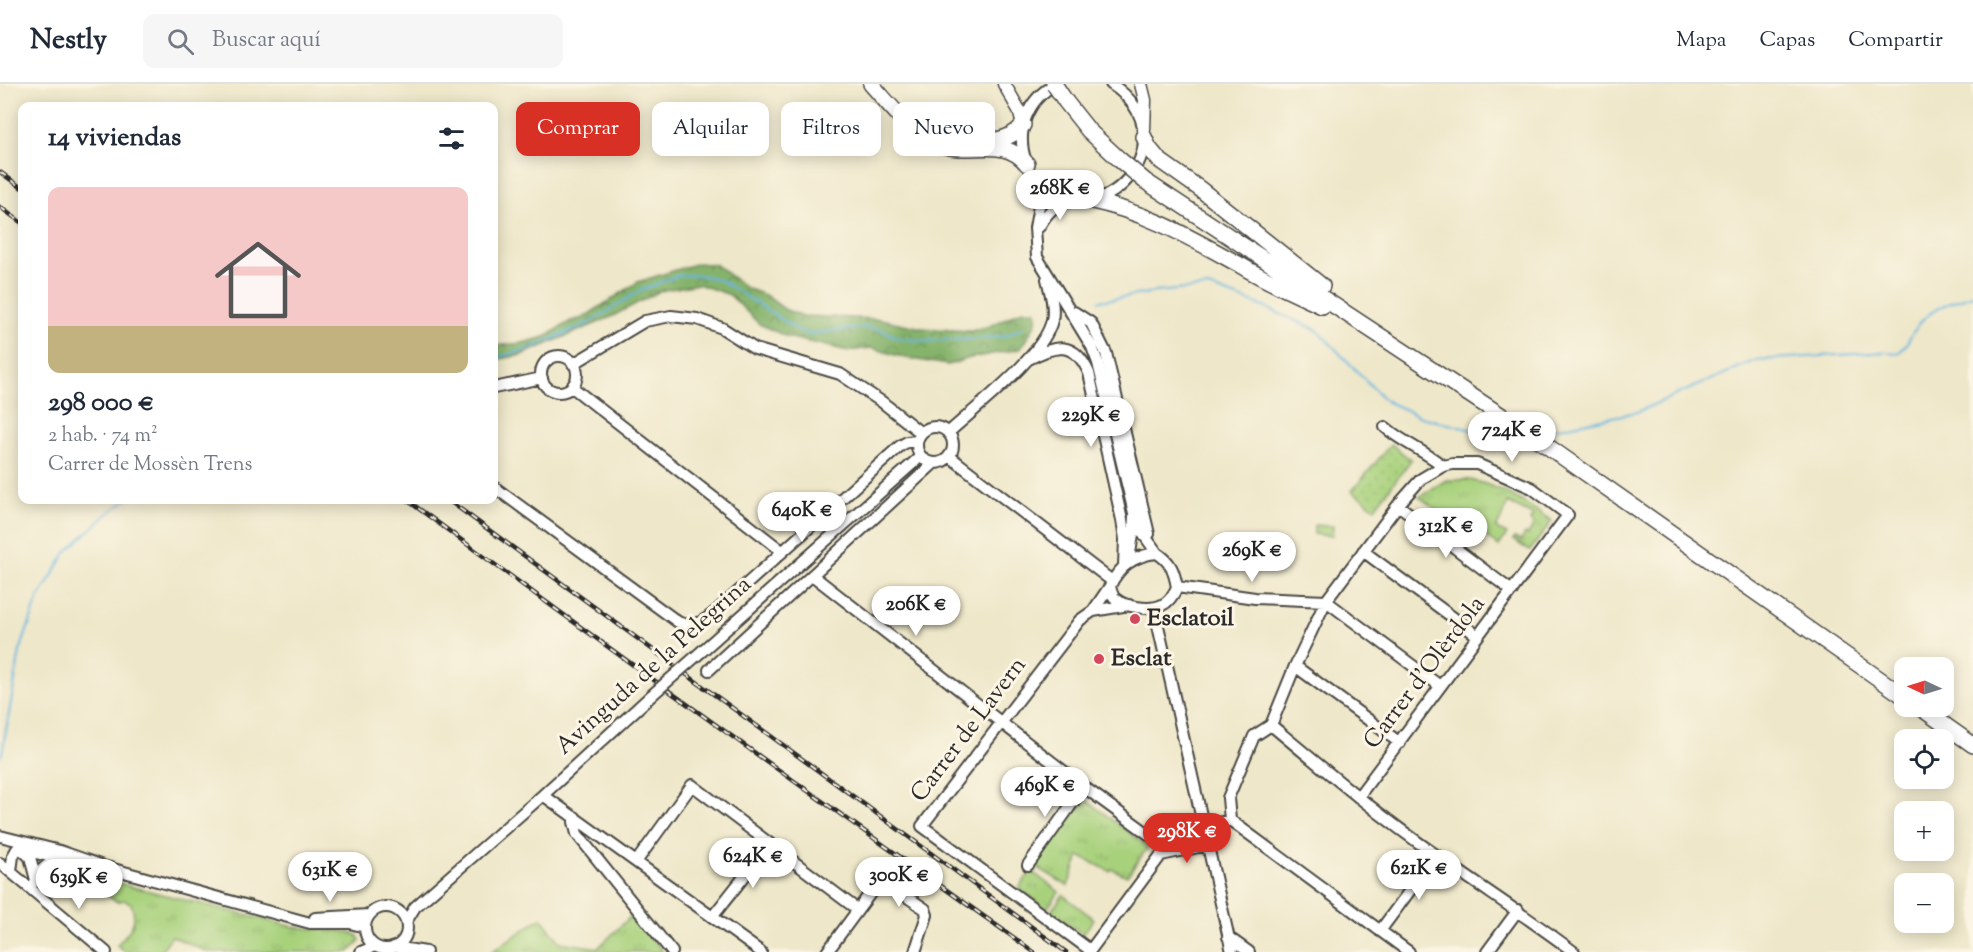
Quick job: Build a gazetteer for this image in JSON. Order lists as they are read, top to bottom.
{
  "streets": {
    "street": ["Avinguda de la Pelegrina", "Carrer d'Olèrdola", "Carrer de Lavern"]
  },
  "places": ["Esclatoil", "Esclat"],
  "north": "left",
  "page": {
    "header": "Nestly",
    "search": "Buscar aquí",
    "nav": ["Mapa", "Capas", "Compartir"],
    "chip": [
      "Comprar",
      "Alquilar",
      "Filtros",
      "Nuevo"
    ],
    "heading": "14 viviendas",
    "price": [
      "268K €",
      "229K €",
      "724K €",
      "640K €",
      "312K €",
      "269K €",
      "206K €",
      "469K €",
      "298K €",
      "624K €",
      "621K €",
      "631K €",
      "300K €",
      "639K €"
    ],
    "list": [
      {
        "name": "298 000 €",
        "note": "2 hab. · 74 m² · Carrer de Mossèn Trens"
      }
    ],
    "map_buttons": ["+", "−"]
  }
}
